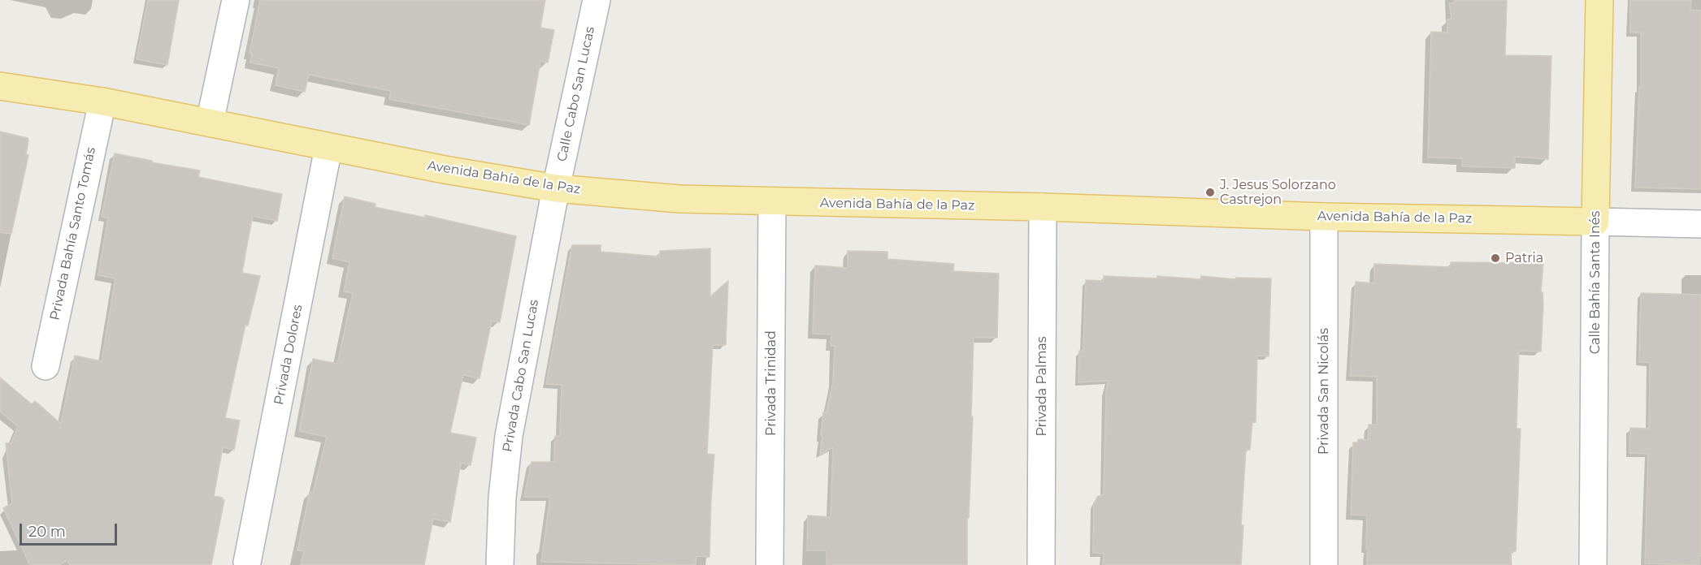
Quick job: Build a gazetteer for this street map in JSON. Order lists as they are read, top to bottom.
{
  "streets": {
    "main road": ["Avenida Bahía de la Paz", "Calle Bahía Santa Inés"],
    "street": [
      "Calle Cabo San Lucas",
      "Privada Bahía Santo Tomás",
      "Privada Dolores",
      "Privada Cabo San Lucas",
      "Privada Trinidad",
      "Privada Palmas",
      "Privada San Nicolás"
    ]
  },
  "crossings": [
    ["Calle Cabo San Lucas", "Avenida Bahía de la Paz"],
    ["Calle Cabo San Lucas", "Privada Cabo San Lucas"],
    ["Avenida Bahía de la Paz", "Privada Bahía Santo Tomás"],
    ["Avenida Bahía de la Paz", "Calle Bahía Santa Inés"],
    ["Avenida Bahía de la Paz", "Privada Dolores"],
    ["Avenida Bahía de la Paz", "Privada Cabo San Lucas"],
    ["Avenida Bahía de la Paz", "Privada Trinidad"],
    ["Avenida Bahía de la Paz", "Privada Palmas"],
    ["Avenida Bahía de la Paz", "Privada San Nicolás"]
  ],
  "places": ["J. Jesus Solorzano Castrejon", "Patria"],
  "scale_bar": "20 m"
}
